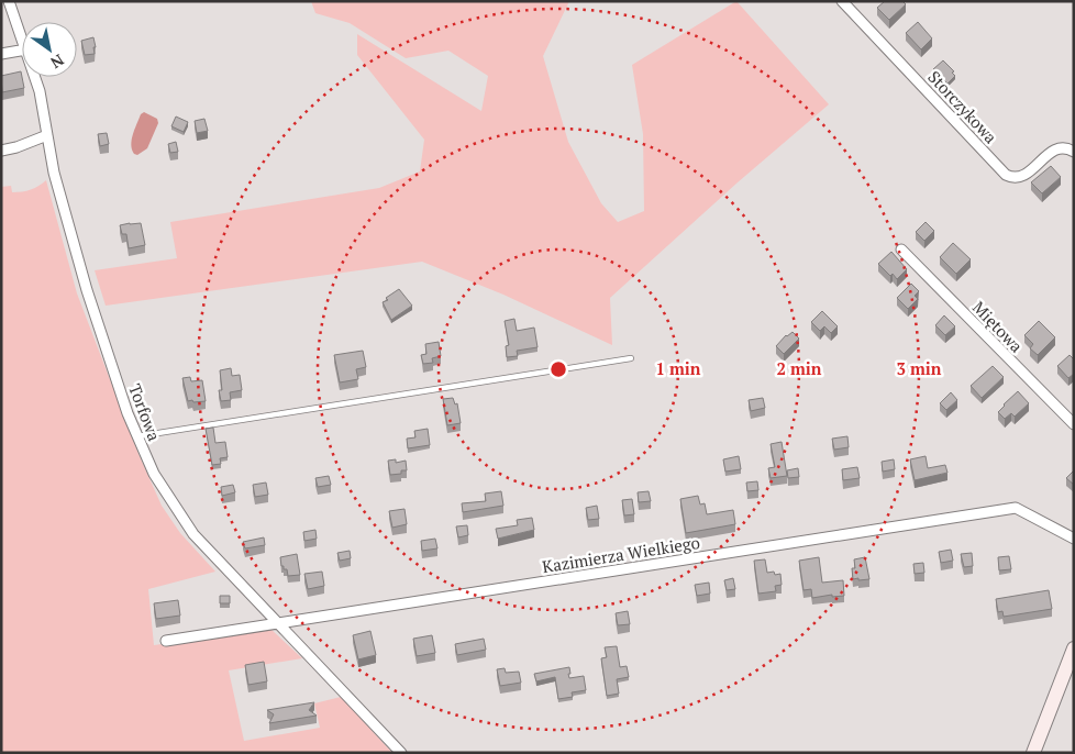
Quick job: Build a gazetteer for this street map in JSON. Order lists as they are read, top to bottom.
{
  "streets": {
    "street": [
      "Storczykowa",
      "Miętowa",
      "Torfowa",
      "Kazimierza Wielkiego"
    ]
  },
  "crossings": [
    ["Torfowa", "Kazimierza Wielkiego"]
  ],
  "north": "bottom right",
  "rings": ["1 min", "2 min", "3 min"]
}
